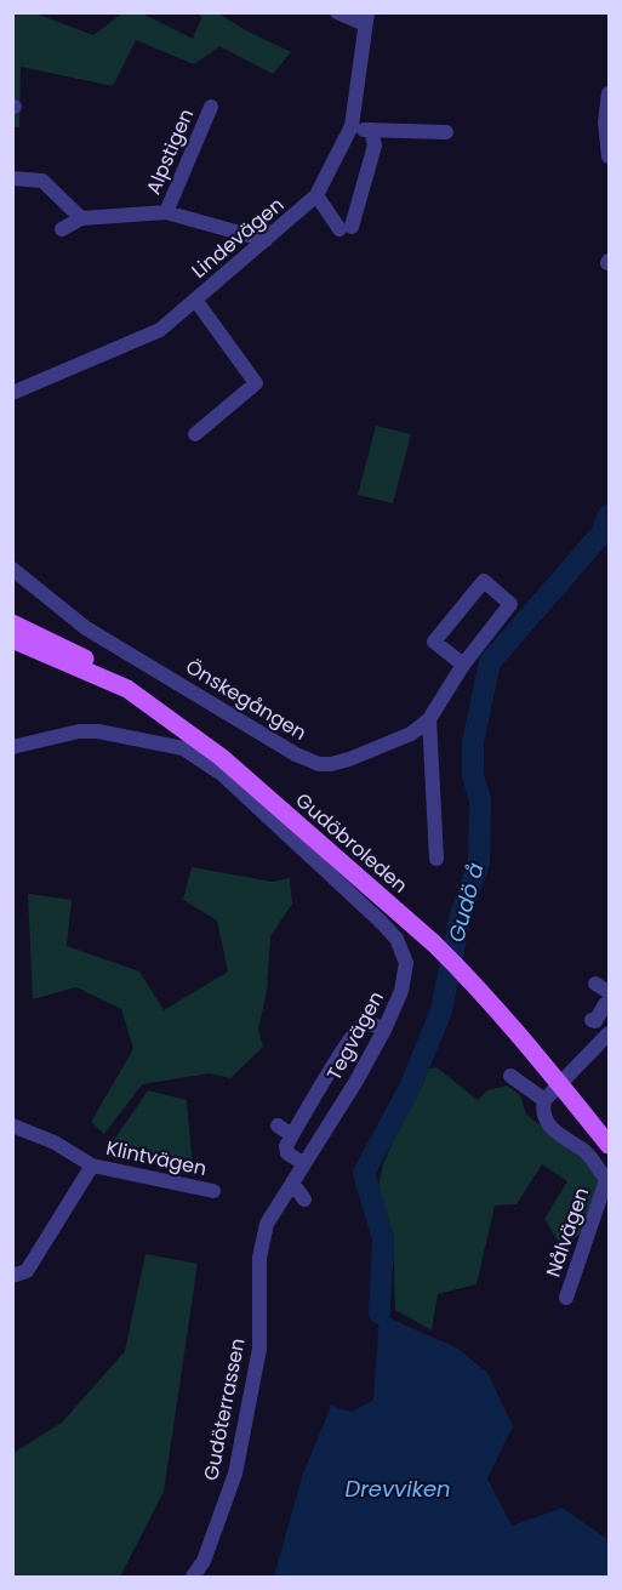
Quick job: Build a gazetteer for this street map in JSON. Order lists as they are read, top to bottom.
{
  "streets": {
    "main road": ["Gudöbroleden"],
    "street": [
      "Alpstigen",
      "Lindevägen",
      "Önskegången",
      "Tegvägen",
      "Klintvägen",
      "Nålvägen",
      "Gudöterrassen"
    ]
  },
  "crossings": [
    ["Tegvägen", "Gudöterrassen"]
  ],
  "water": ["Gudö å", "Drevviken"]
}
